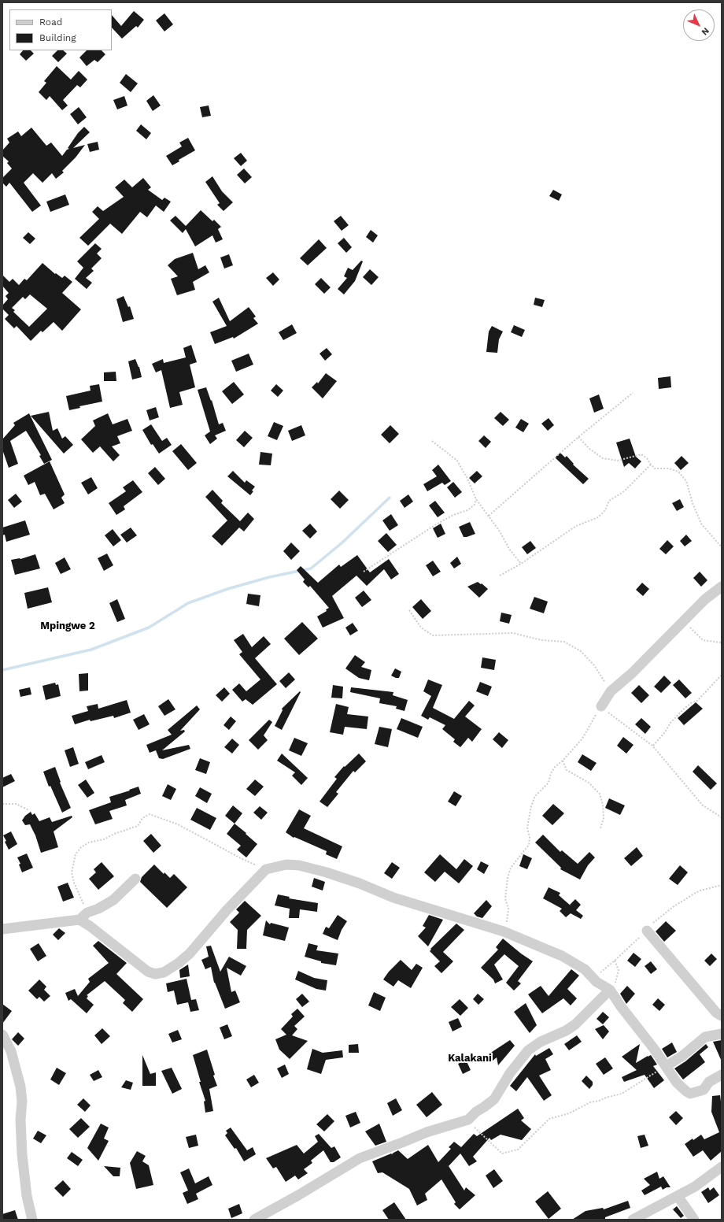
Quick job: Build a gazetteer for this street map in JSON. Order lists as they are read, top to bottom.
{
  "districts": ["Mpingwe 2", "Kalakani"],
  "legend": ["Road", "Building"],
  "north": "bottom right"
}
